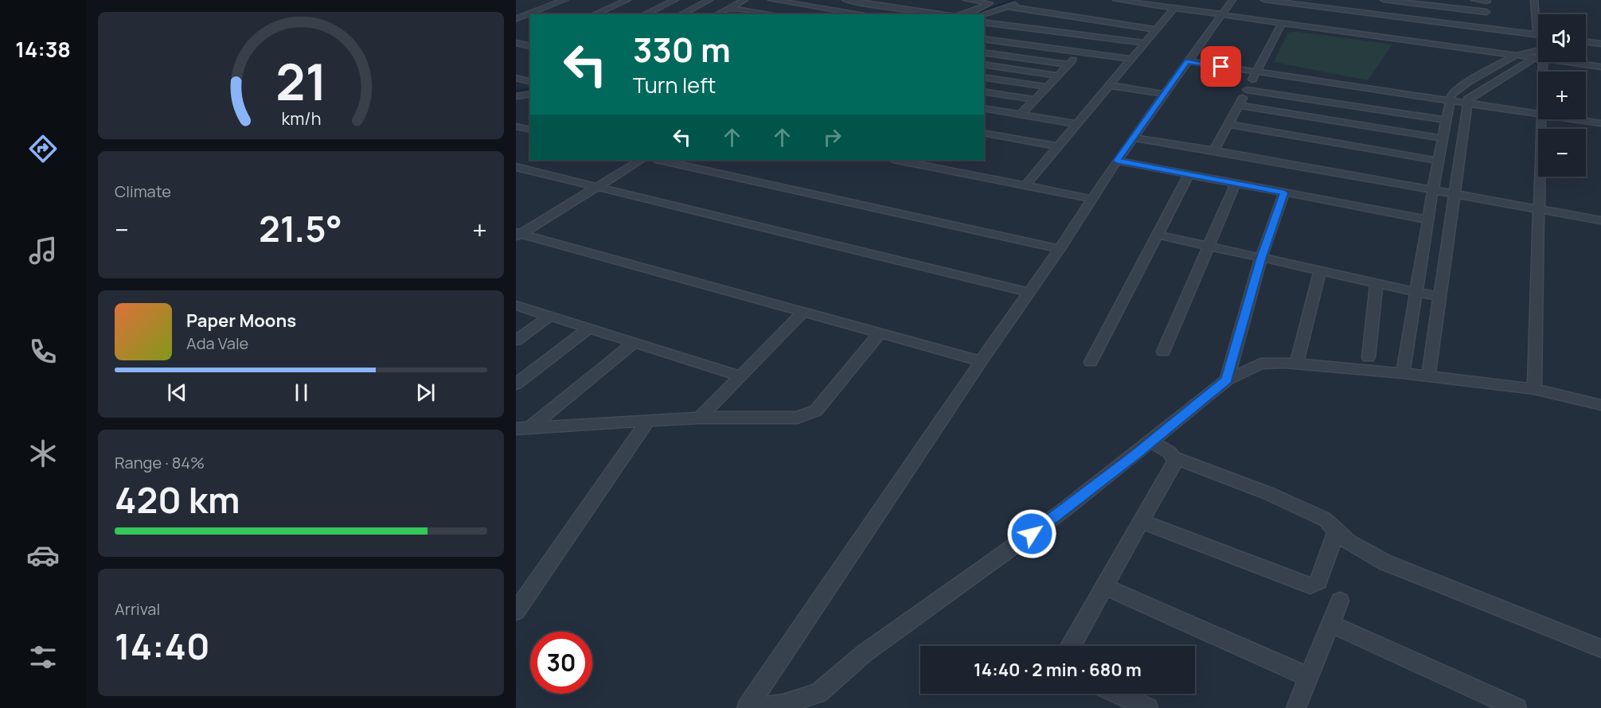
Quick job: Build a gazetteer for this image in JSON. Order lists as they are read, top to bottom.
{
  "page": {
    "tabs": "14:38",
    "map_buttons": ["+", "−"],
    "turn": ["330 m", "Turn left"],
    "tile": [
      "Climate",
      ["Range · 84%", "420 km"],
      ["Arrival", "14:40"]
    ],
    "heat": ["−", "21.5°", "+"],
    "song": ["Paper Moons", "Ada Vale"],
    "limit": "30",
    "trip": "14:40 · 2 min · 680 m",
    "gauge": ["21", "km/h"]
  }
}
